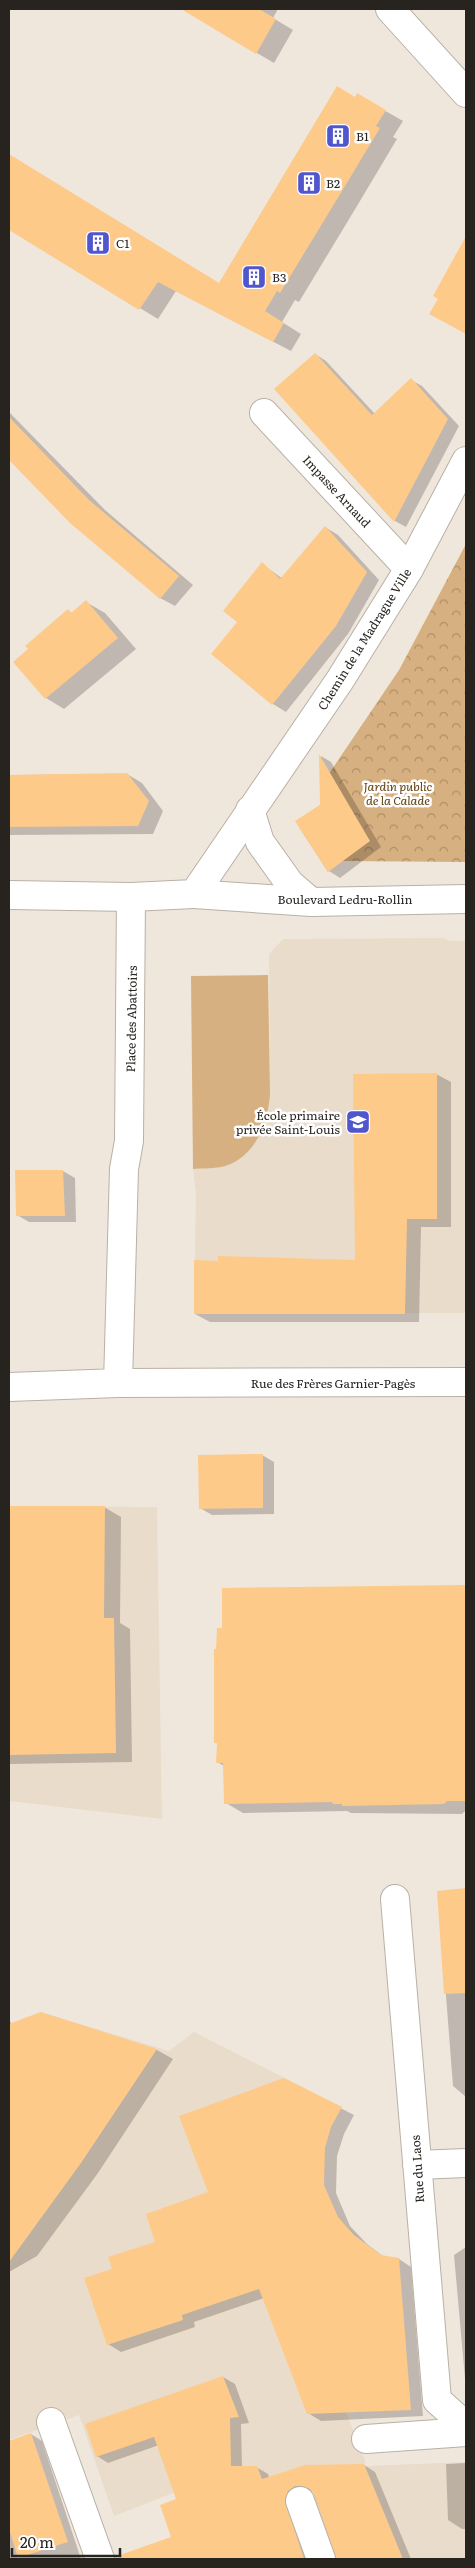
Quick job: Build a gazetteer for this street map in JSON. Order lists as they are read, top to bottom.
{
  "streets": {
    "street": [
      "Impasse Arnaud",
      "Chemin de la Madrague Ville",
      "Boulevard Ledru-Rollin",
      "Place des Abattoirs",
      "Rue des Frères Garnier-Pagès",
      "Rue du Laos"
    ]
  },
  "crossings": [
    ["Impasse Arnaud", "Chemin de la Madrague Ville"],
    ["Chemin de la Madrague Ville", "Boulevard Ledru-Rollin"],
    ["Place des Abattoirs", "Rue des Frères Garnier-Pagès"]
  ],
  "parks": ["Jardin public de la Calade"],
  "places": {
    "building": [
      "B1",
      "B2",
      "C1",
      "B3"
    ],
    "school or university": ["École primaire privée Saint-Louis"]
  },
  "scale_bar": "20 m"
}
